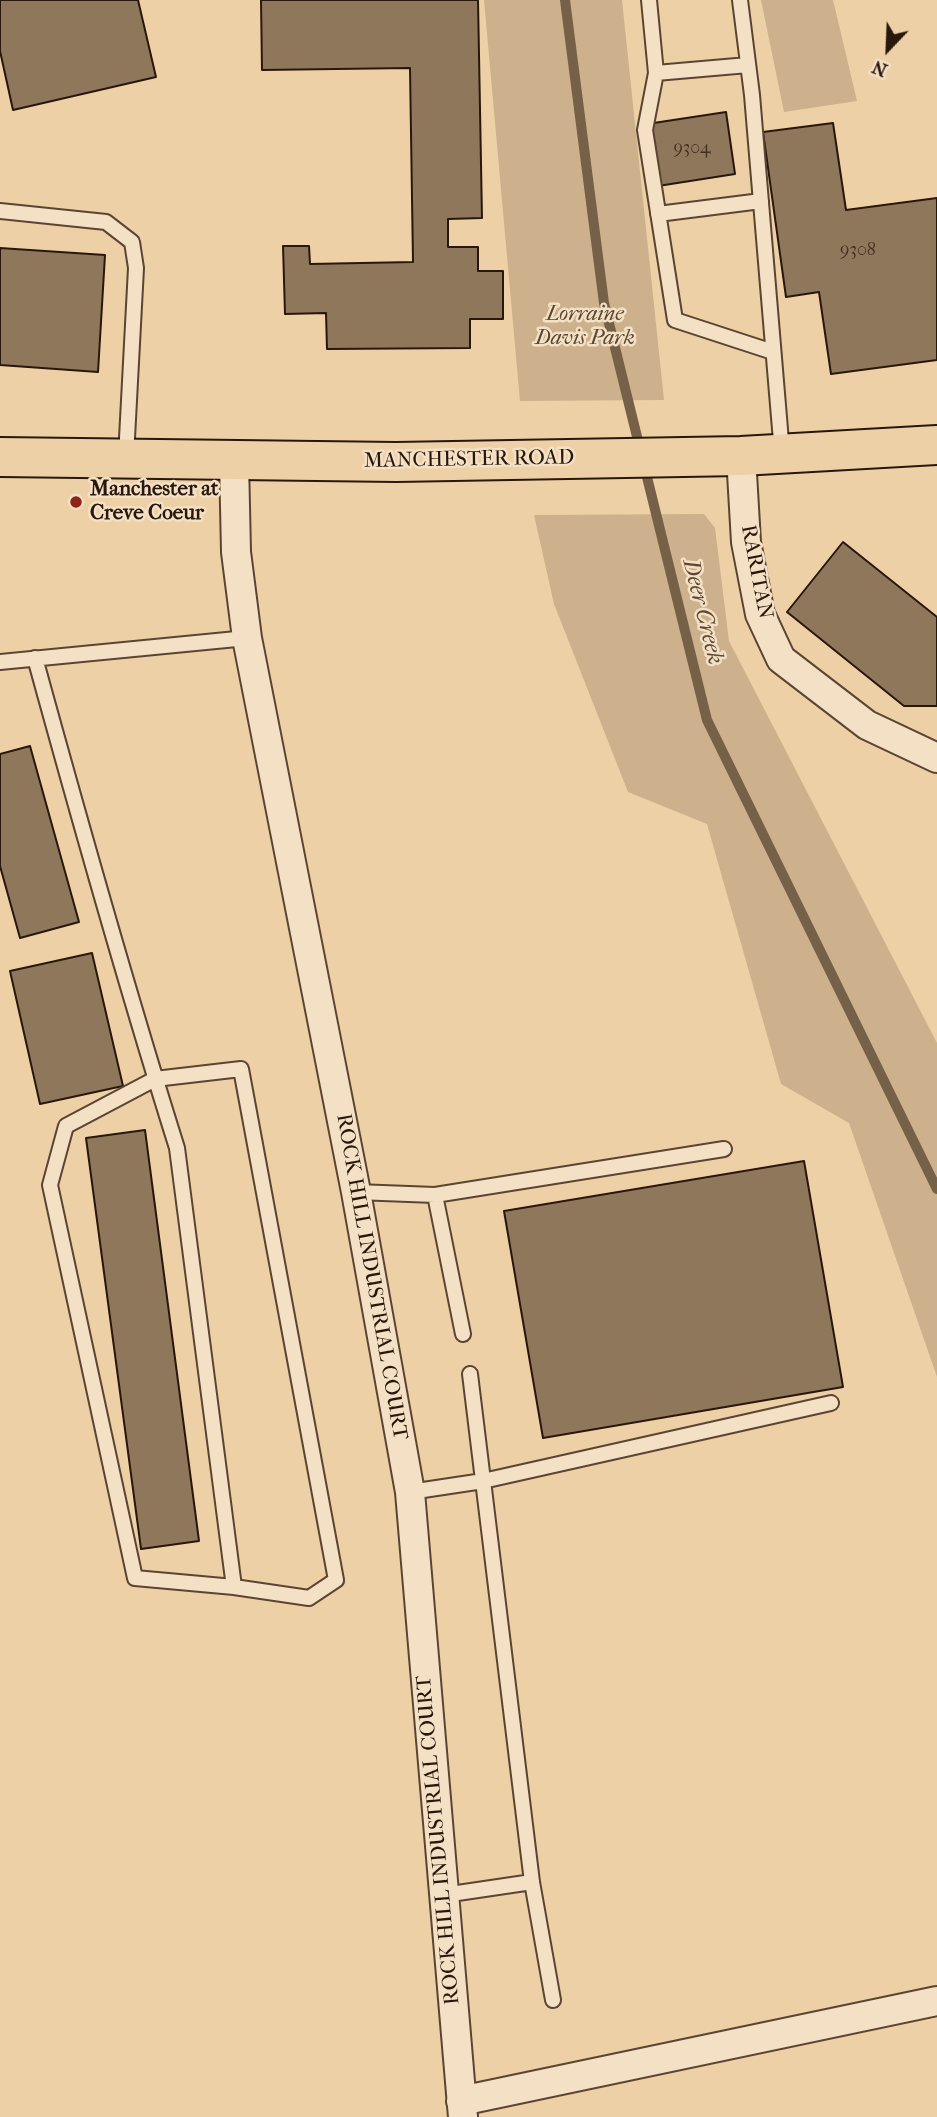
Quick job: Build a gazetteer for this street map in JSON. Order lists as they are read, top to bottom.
{
  "streets": {
    "main road": ["MANCHESTER ROAD"],
    "street": ["RARITAN", "ROCK HILL INDUSTRIAL COURT"]
  },
  "crossings": [
    ["MANCHESTER ROAD", "RARITAN"],
    ["MANCHESTER ROAD", "ROCK HILL INDUSTRIAL COURT"]
  ],
  "water": ["Deer Creek"],
  "parks": ["Lorraine Davis Park"],
  "places": ["Manchester at Creve Coeur"],
  "house_numbers": ["9304", "9308"],
  "north": "bottom left"
}
